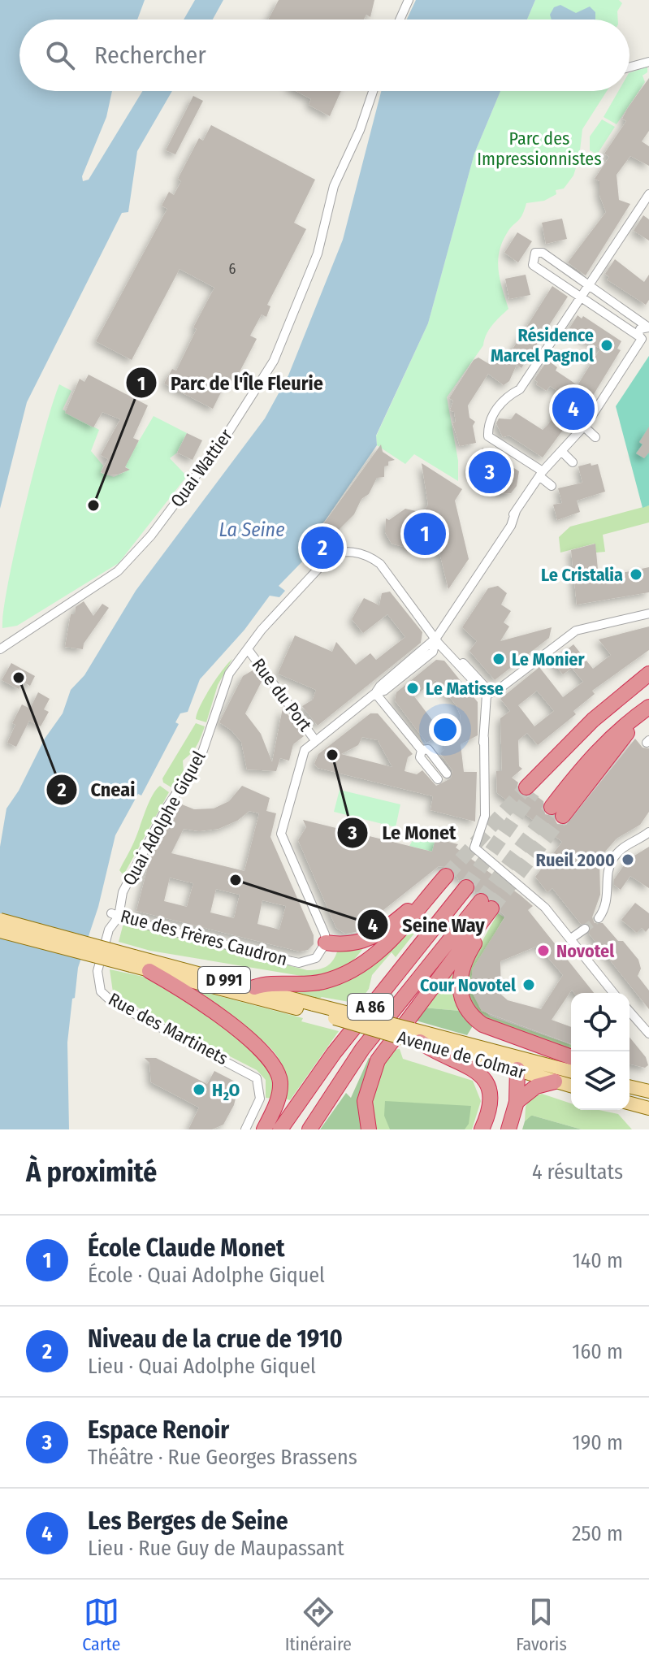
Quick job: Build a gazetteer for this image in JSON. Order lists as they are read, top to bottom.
{
  "streets": {
    "highway": ["A 86"],
    "main road": ["D 991", "Avenue de Colmar"],
    "street": [
      "Quai Wattier",
      "Rue du Port",
      "Quai Adolphe Giquel",
      "Rue des Frères Caudron",
      "Rue des Martinets"
    ]
  },
  "crossings": [
    ["Rue du Port", "Quai Adolphe Giquel"],
    ["Quai Adolphe Giquel", "Rue des Frères Caudron"],
    ["Quai Adolphe Giquel", "Rue des Martinets"],
    ["Rue des Frères Caudron", "Rue des Martinets"],
    ["D 991", "Avenue de Colmar"]
  ],
  "water": ["La Seine"],
  "parks": ["Parc des Impressionnistes"],
  "places": [
    "Résidence Marcel Pagnol",
    "Parc de l'Île Fleurie",
    "Le Cristalia",
    "Le Monier",
    "Cneai",
    "Le Matisse",
    "Le Monet",
    "Rueil 2000",
    "Seine Way",
    "Novotel",
    "Cour Novotel",
    "H₂O"
  ],
  "house_numbers": ["6"],
  "page": {
    "search": "Rechercher",
    "pins": [
      "4",
      "3",
      "1",
      "2"
    ],
    "heading": ["À proximité", "4 résultats"],
    "list": [
      {
        "mark": "1",
        "name": "École Claude Monet",
        "note": "École · Quai Adolphe Giquel",
        "value": "140 m"
      },
      {
        "mark": "2",
        "name": "Niveau de la crue de 1910",
        "note": "Lieu · Quai Adolphe Giquel",
        "value": "160 m"
      },
      {
        "mark": "3",
        "name": "Espace Renoir",
        "note": "Théâtre · Rue Georges Brassens",
        "value": "190 m"
      },
      {
        "mark": "4",
        "name": "Les Berges de Seine",
        "note": "Lieu · Rue Guy de Maupassant",
        "value": "250 m"
      }
    ],
    "nav": ["Carte", "Itinéraire", "Favoris"]
  }
}
